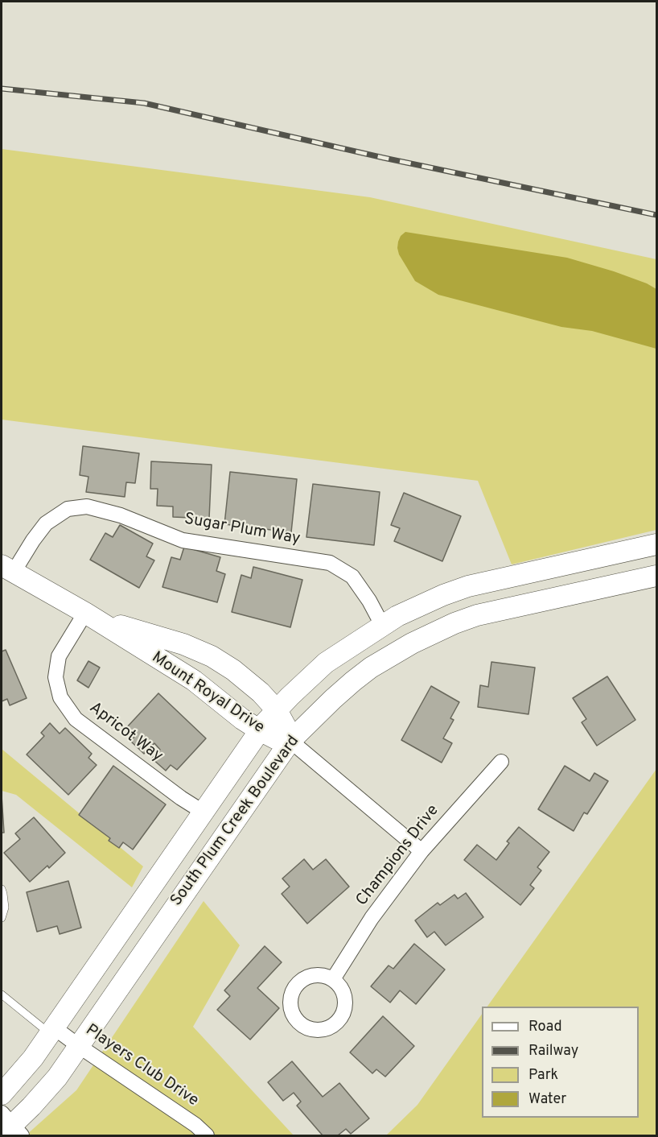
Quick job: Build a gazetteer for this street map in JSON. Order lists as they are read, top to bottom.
{
  "streets": {
    "street": [
      "Sugar Plum Way",
      "Mount Royal Drive",
      "Apricot Way",
      "South Plum Creek Boulevard",
      "Champions Drive",
      "Players Club Drive"
    ]
  },
  "crossings": [
    ["Sugar Plum Way", "Mount Royal Drive"],
    ["Sugar Plum Way", "South Plum Creek Boulevard"],
    ["Mount Royal Drive", "Apricot Way"],
    ["Mount Royal Drive", "South Plum Creek Boulevard"],
    ["Apricot Way", "South Plum Creek Boulevard"],
    ["South Plum Creek Boulevard", "Players Club Drive"]
  ],
  "legend": [
    "Road",
    "Railway",
    "Park",
    "Water"
  ]
}
